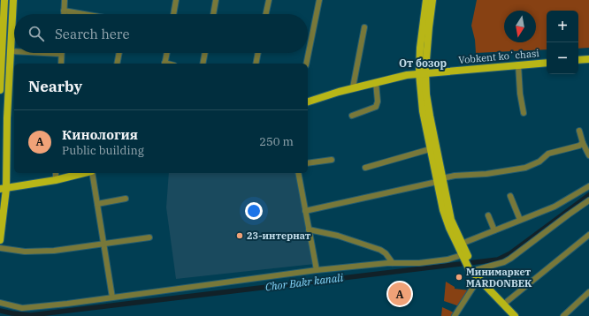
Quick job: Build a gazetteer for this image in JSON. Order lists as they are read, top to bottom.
{
  "streets": {
    "main road": ["Vobkent koʻchasi"]
  },
  "districts": ["От бозор"],
  "water": ["Chor Bakr kanali"],
  "places": ["23-интернат", "Минимаркет MARDONBEK"],
  "north": "bottom",
  "page": {
    "map_buttons": ["+", "−"],
    "search": "Search here",
    "heading": "Nearby",
    "list": [
      {
        "mark": "A",
        "name": "Кинология",
        "note": "Public building",
        "value": "250 m"
      }
    ],
    "pins": "A"
  }
}
